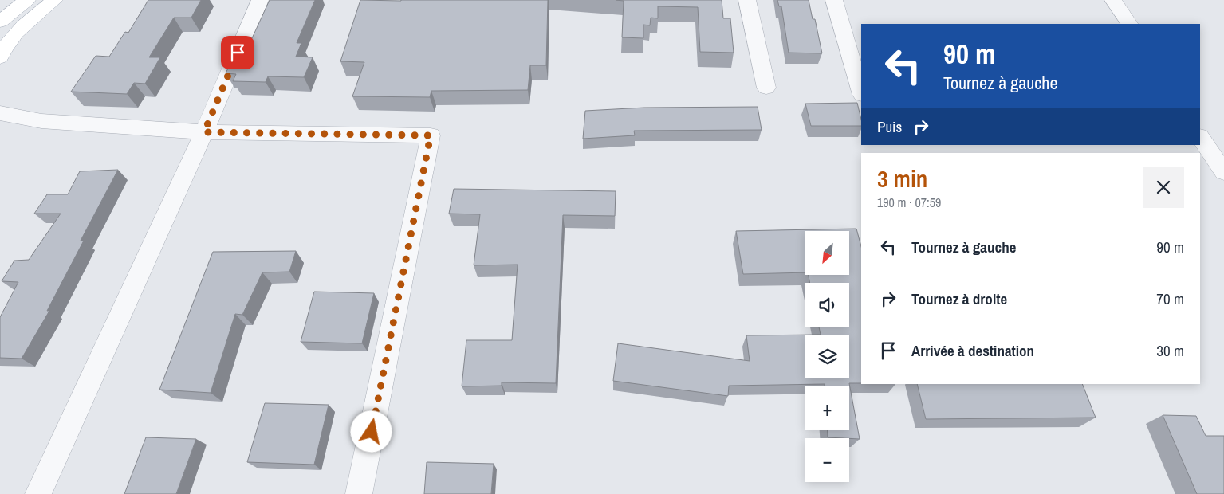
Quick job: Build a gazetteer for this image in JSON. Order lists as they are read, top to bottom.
{
  "north": "bottom left",
  "page": {
    "turn": ["90 m", "Tournez à gauche"],
    "then": "Puis",
    "heading": ["3 min", "190 m · 07:59"],
    "list": [
      {
        "name": "Tournez à gauche",
        "value": "90 m"
      },
      {
        "name": "Tournez à droite",
        "value": "70 m"
      },
      {
        "name": "Arrivée à destination",
        "value": "30 m"
      }
    ],
    "map_buttons": ["+", "−"]
  }
}
